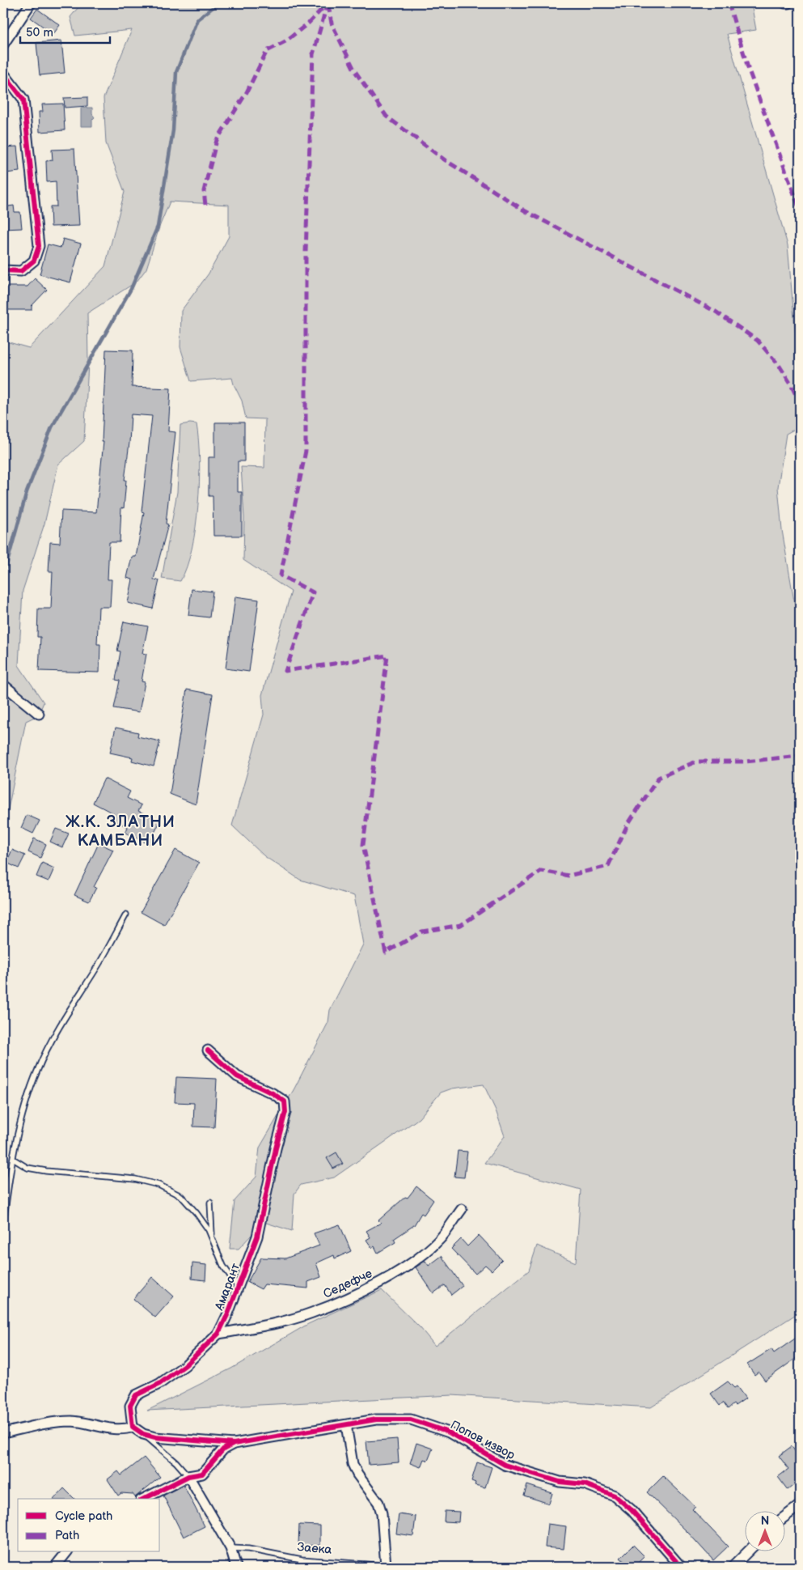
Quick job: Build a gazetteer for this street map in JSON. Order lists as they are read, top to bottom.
{
  "streets": {
    "street": [
      "Седефче",
      "Амарант",
      "Попов извор",
      "Заека"
    ]
  },
  "crossings": [
    ["Седефче", "Амарант"]
  ],
  "districts": ["Ж.К. ЗЛАТНИ КАМБАНИ"],
  "legend": ["Cycle path", "Path"],
  "scale_bar": "50 m",
  "north": "top"
}
